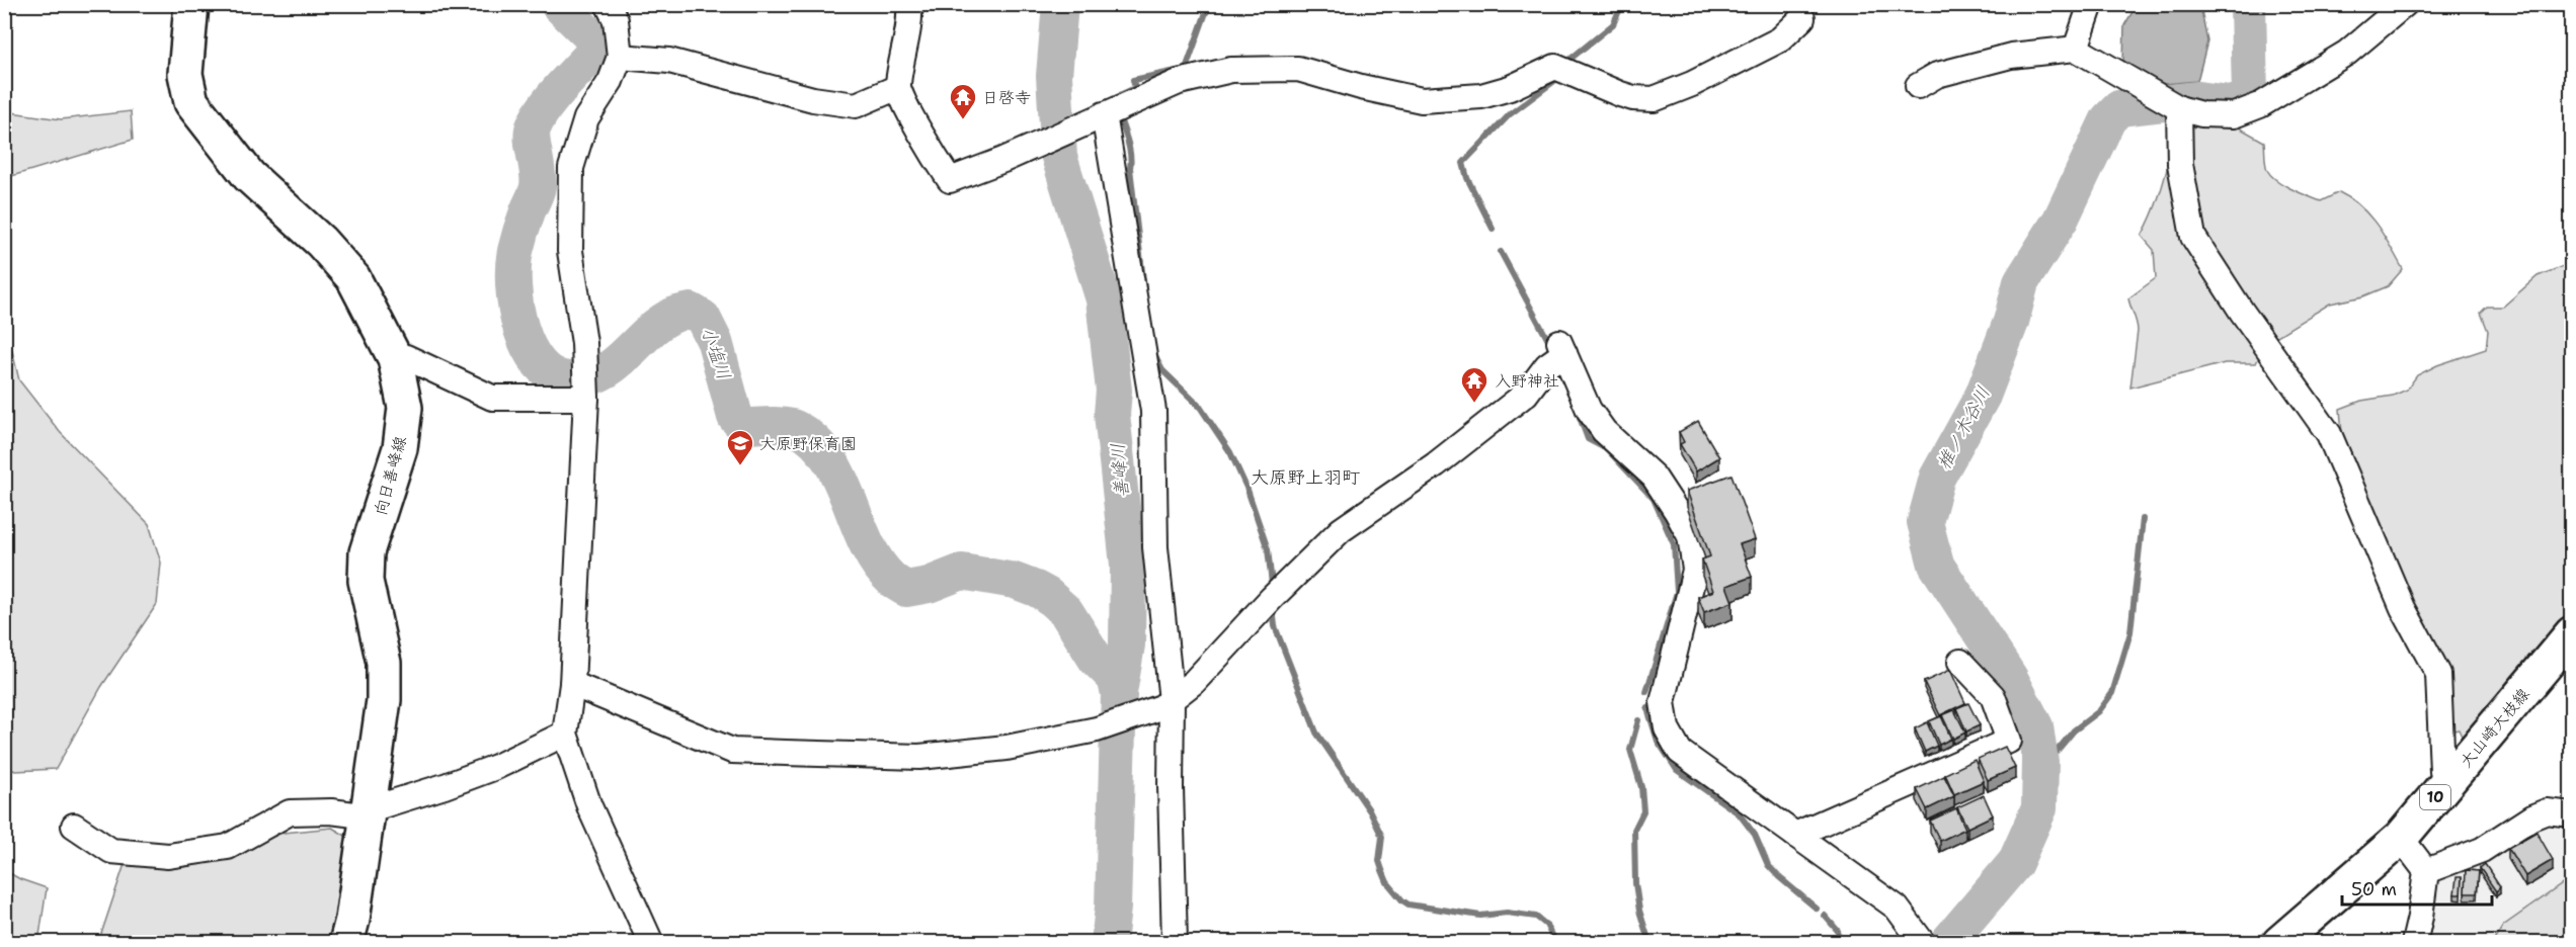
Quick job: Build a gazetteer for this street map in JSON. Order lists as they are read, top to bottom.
{
  "streets": {
    "main road": ["向日善峰線", "大山崎大枝線", "10"]
  },
  "districts": ["大原野上羽町"],
  "water": ["小塩川", "椎ノ木谷川", "善峰川"],
  "places": {
    "temple": ["日啓寺", "入野神社"],
    "school or university": ["大原野保育園"]
  },
  "scale_bar": "50 m"
}
